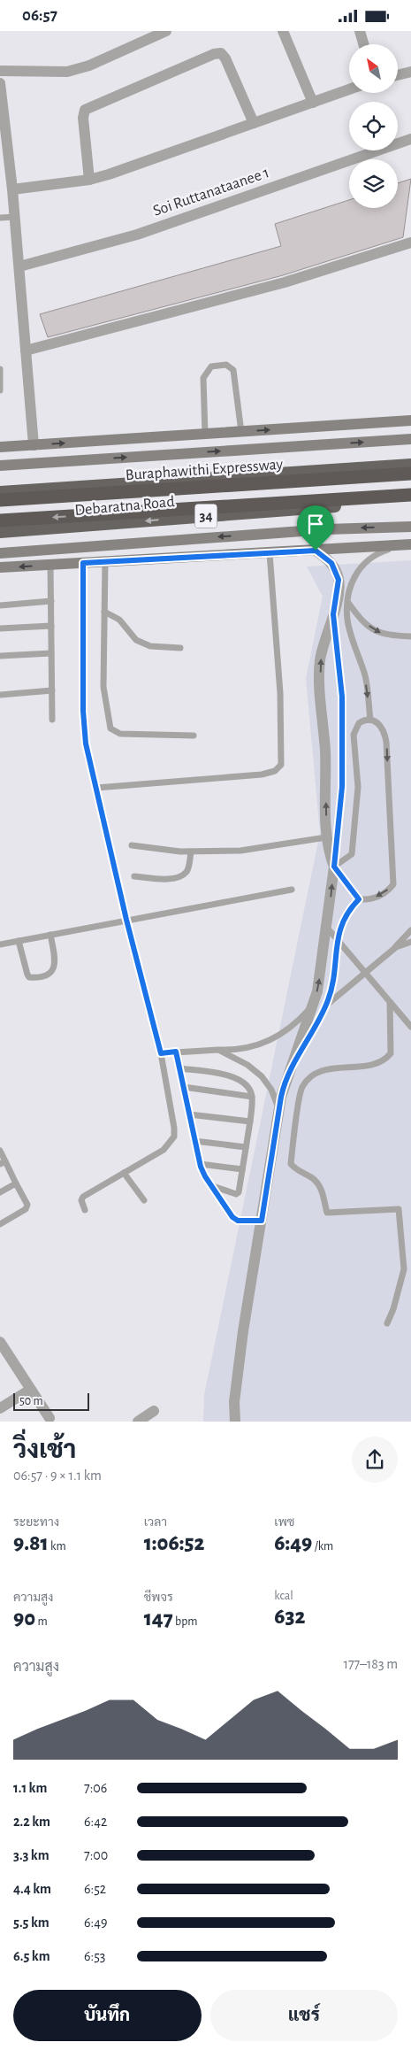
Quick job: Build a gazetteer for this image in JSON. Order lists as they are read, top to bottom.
{
  "streets": {
    "highway": ["Buraphawithi Expressway", "Debaratna Road", "34"],
    "street": ["Soi Ruttanataanee 1"]
  },
  "scale_bar": "50 m",
  "north": "top left",
  "page": {
    "status": "06:57",
    "scale": "50 m",
    "heading": ["วิ่งเช้า", "06:57 · 9 × 1.1 km"],
    "stats": [
      ["ระยะทาง", "9.81 km"],
      ["เวลา", "1:06:52"],
      ["เพซ", "6:49 /km"],
      ["ความสูง", "90 m"],
      ["ชีพจร", "147 bpm"],
      ["kcal", "632"]
    ],
    "chart": ["ความสูง", "177–183 m"],
    "list": [
      {
        "name": "1.1 km",
        "note": "7:06"
      },
      {
        "name": "2.2 km",
        "note": "6:42"
      },
      {
        "name": "3.3 km",
        "note": "7:00"
      },
      {
        "name": "4.4 km",
        "note": "6:52"
      },
      {
        "name": "5.5 km",
        "note": "6:49"
      },
      {
        "name": "6.5 km",
        "note": "6:53"
      }
    ],
    "buttons": ["บันทึก", "แชร์"]
  }
}
